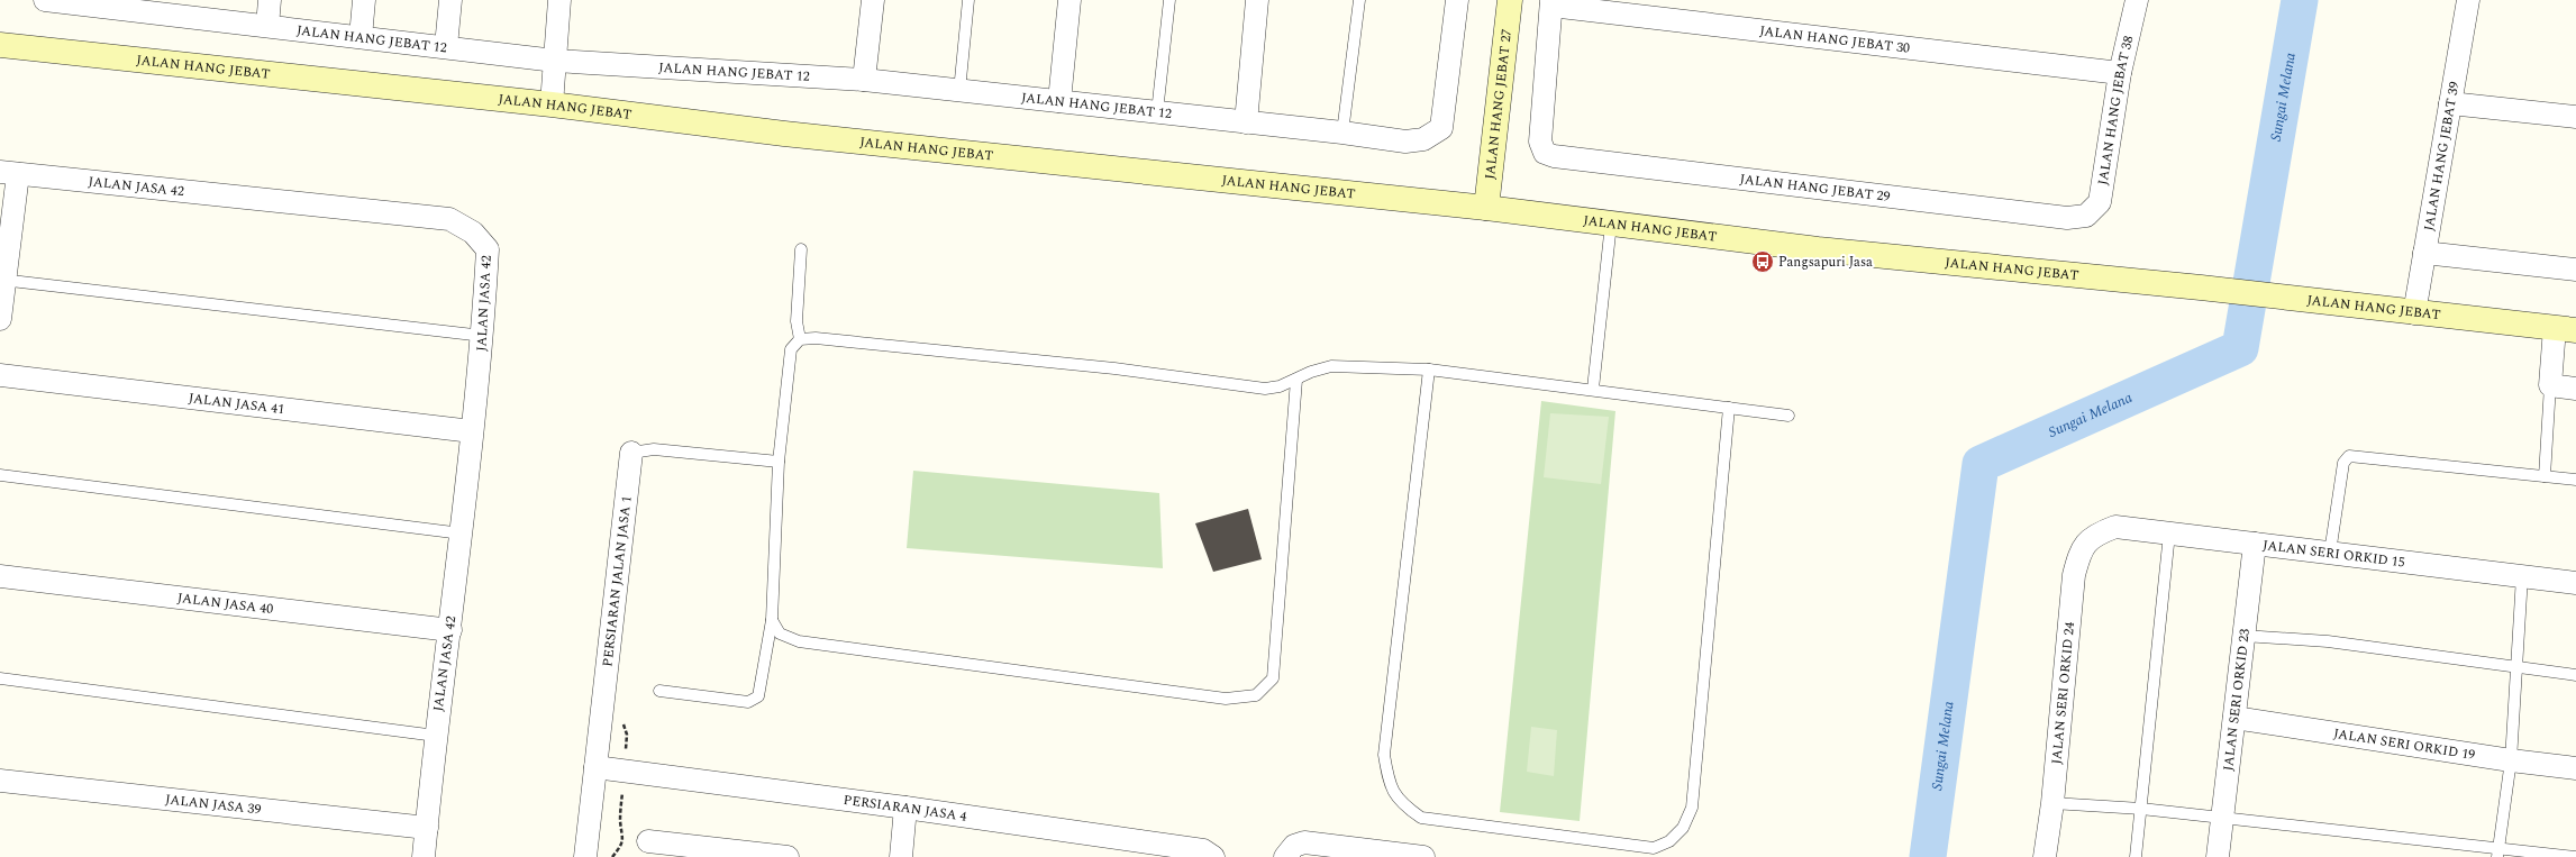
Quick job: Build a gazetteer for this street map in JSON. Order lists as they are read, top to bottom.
{
  "streets": {
    "street": [
      "JALAN HANG JEBAT 12",
      "JALAN HANG JEBAT 30",
      "JALAN HANG JEBAT",
      "JALAN HANG JEBAT 27",
      "JALAN HANG JEBAT 38",
      "JALAN HANG JEBAT 39",
      "JALAN JASA 42",
      "JALAN HANG JEBAT 29",
      "JALAN JASA 41",
      "JALAN SERI ORKID 15",
      "PERSIARAN JALAN JASA 1",
      "JALAN JASA 40",
      "JALAN SERI ORKID 24",
      "JALAN SERI ORKID 23",
      "JALAN SERI ORKID 19",
      "JALAN JASA 39",
      "PERSIARAN JASA 4"
    ]
  },
  "crossings": [
    ["JALAN HANG JEBAT 30", "JALAN HANG JEBAT 38"],
    ["JALAN HANG JEBAT 30", "JALAN HANG JEBAT 29"],
    ["JALAN HANG JEBAT", "JALAN HANG JEBAT 27"],
    ["JALAN HANG JEBAT", "JALAN HANG JEBAT 39"],
    ["JALAN HANG JEBAT 38", "JALAN HANG JEBAT 29"],
    ["JALAN JASA 42", "JALAN JASA 41"],
    ["JALAN JASA 42", "JALAN JASA 40"],
    ["JALAN JASA 42", "JALAN JASA 39"],
    ["JALAN SERI ORKID 15", "JALAN SERI ORKID 24"],
    ["JALAN SERI ORKID 15", "JALAN SERI ORKID 23"],
    ["PERSIARAN JALAN JASA 1", "PERSIARAN JASA 4"],
    ["JALAN SERI ORKID 23", "JALAN SERI ORKID 19"]
  ],
  "water": ["Sungai Melana"],
  "places": {
    "bus stop": ["Pangsapuri Jasa"]
  }
}
